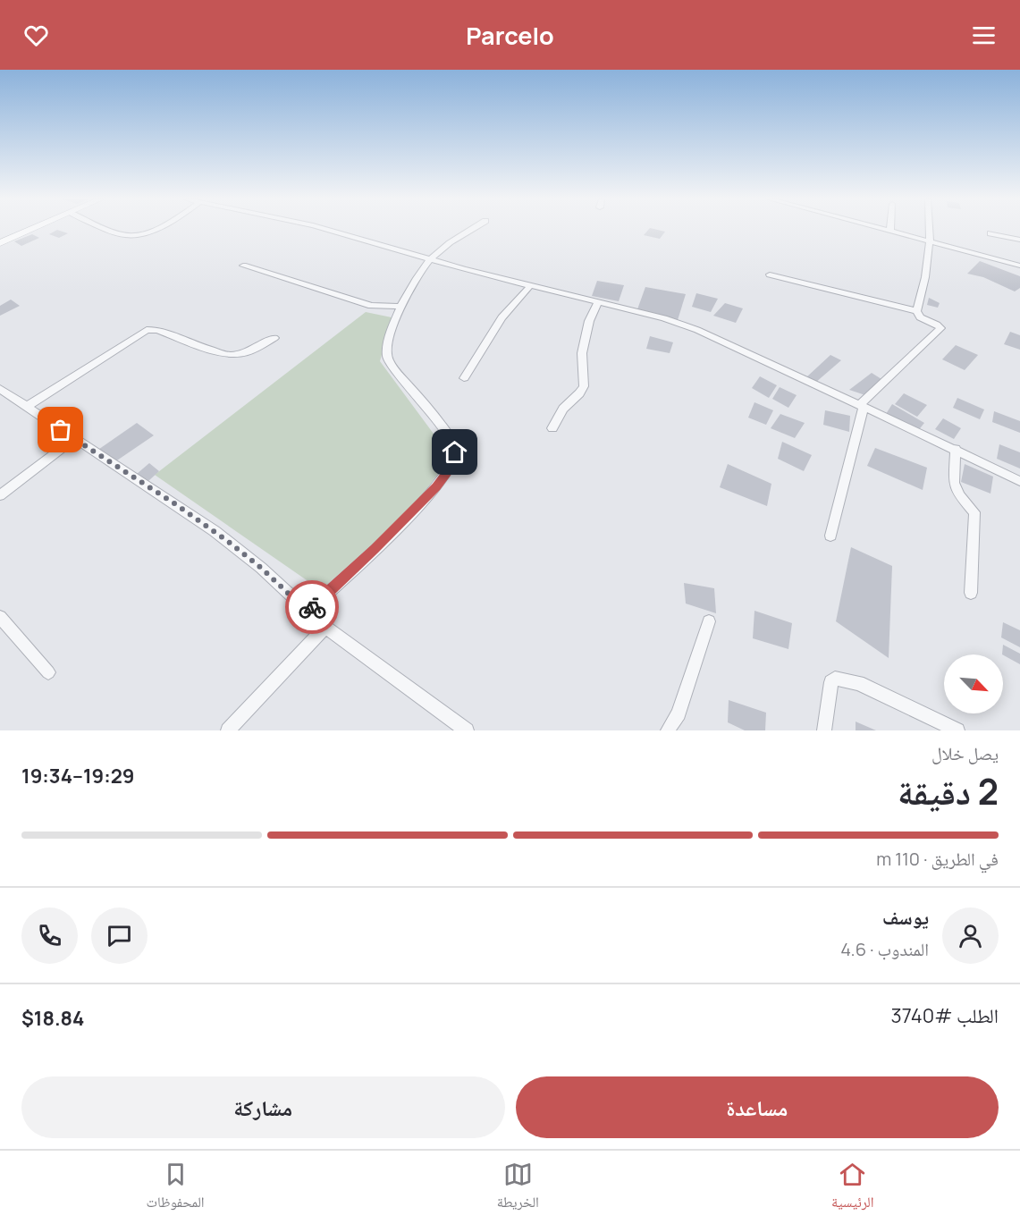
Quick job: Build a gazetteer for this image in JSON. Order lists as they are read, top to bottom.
{
  "north": "bottom right",
  "page": {
    "header": "Parcelo",
    "heading": ["2 دقيقة", "يصل خلال", "19:29–19:34"],
    "panel": [
      "يوسف",
      "المندوب · 4.6",
      "الطلب #3740",
      "$18.84"
    ],
    "bar": "في الطريق · 110 m",
    "buttons": ["مساعدة", "مشاركة"],
    "tabs": ["الرئيسية", "الخريطة", "المحفوظات"]
  }
}
